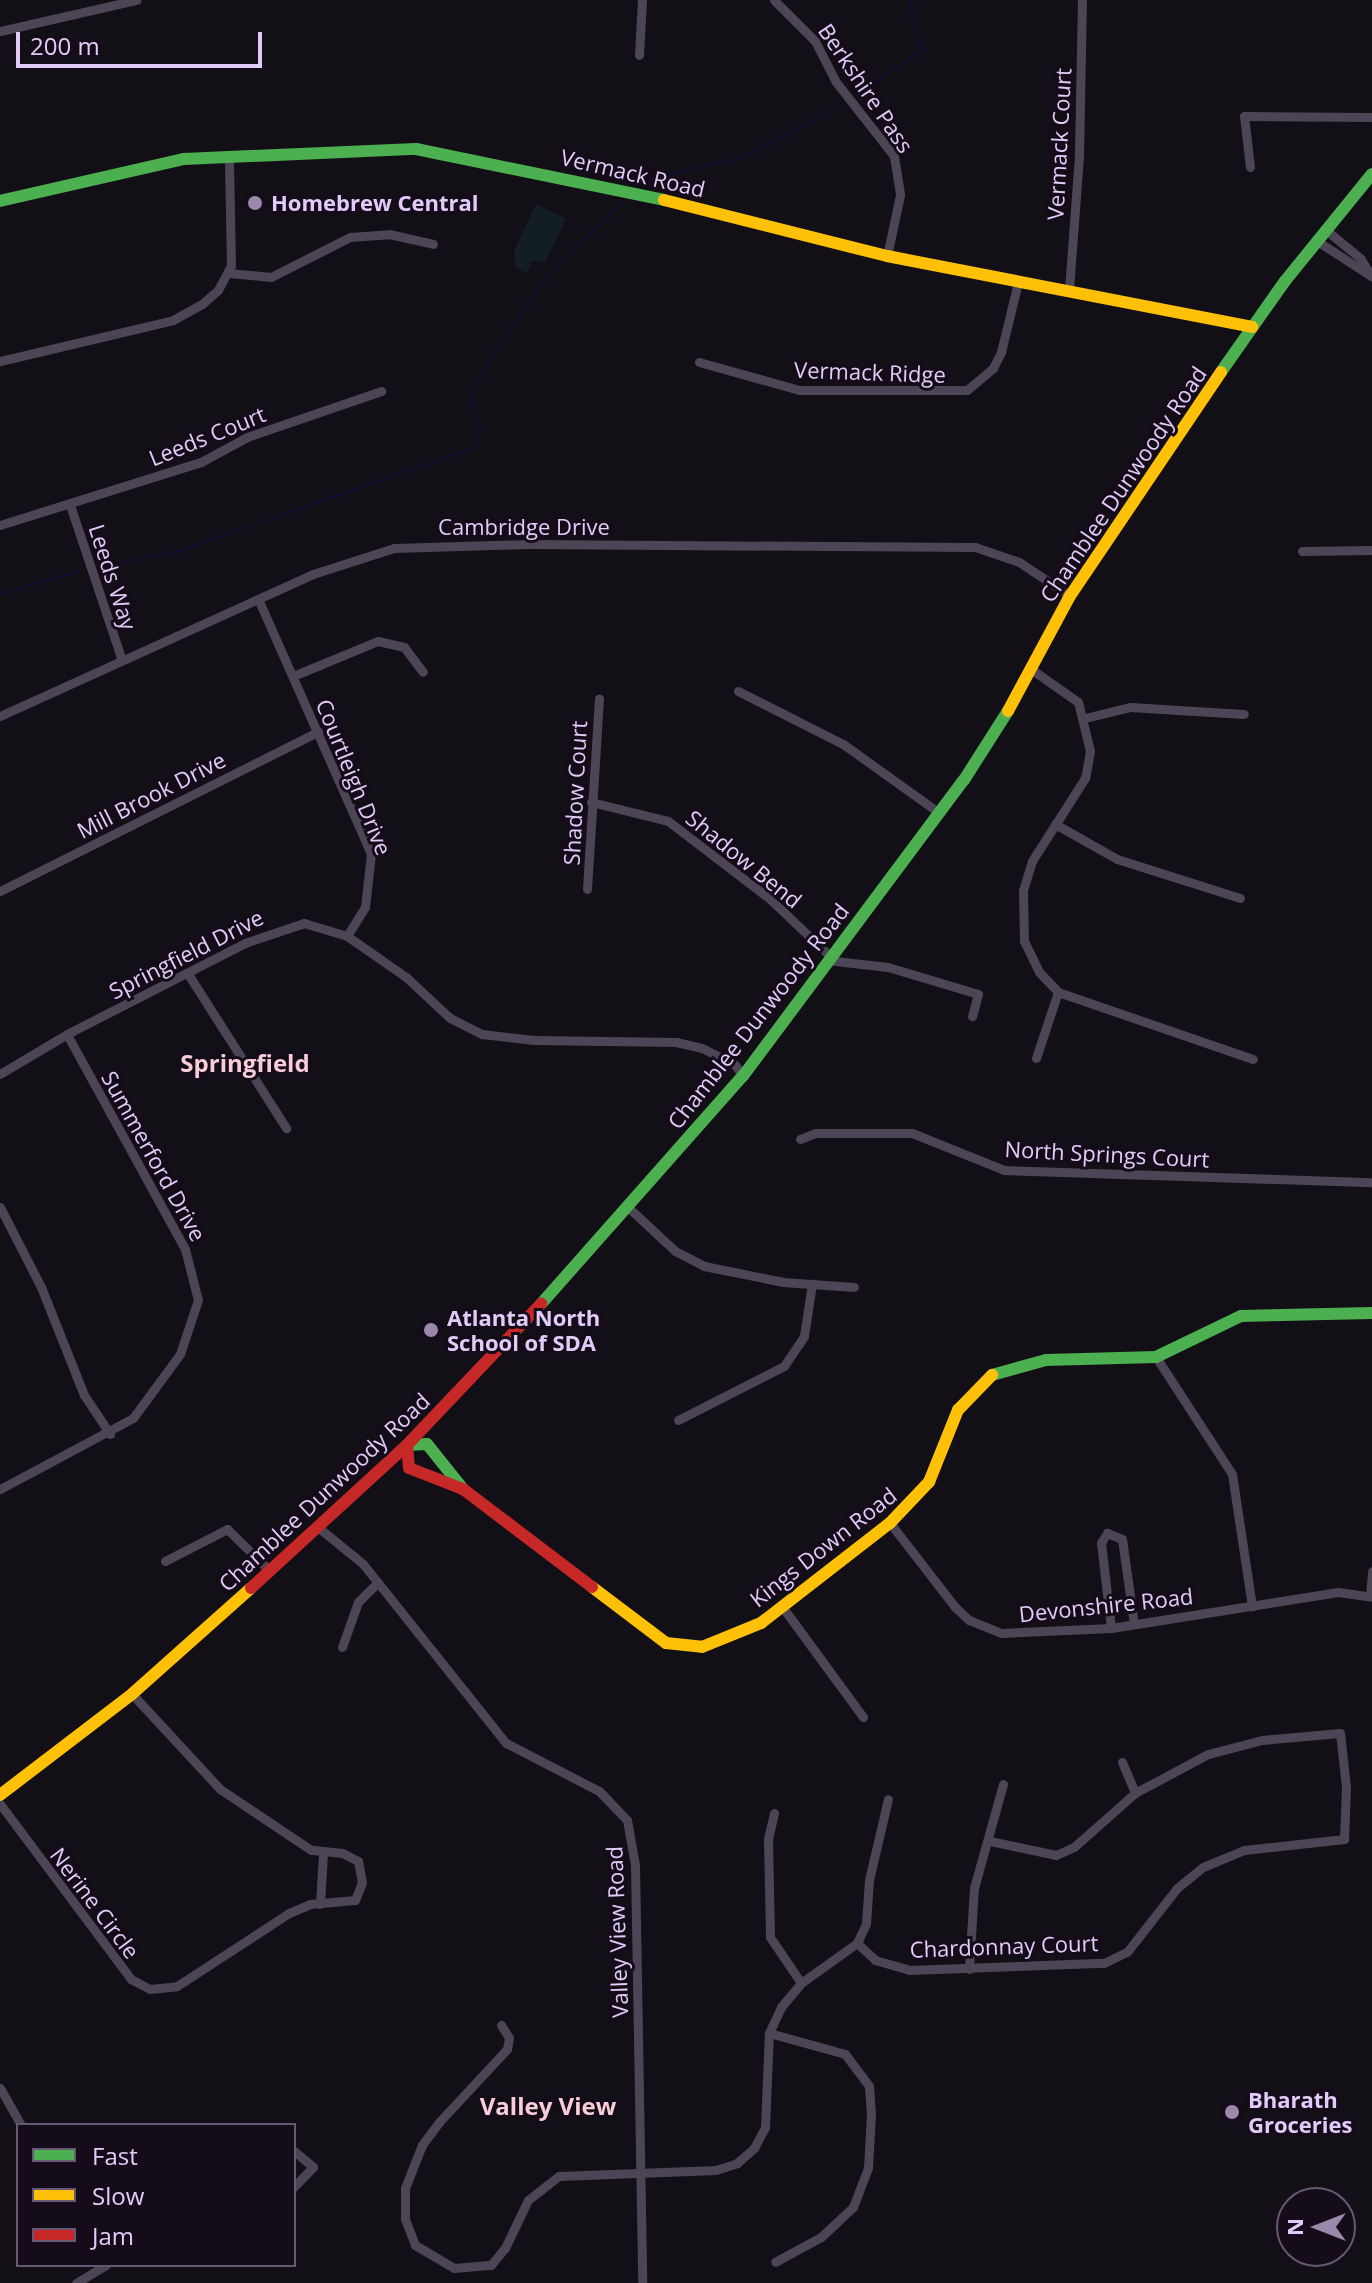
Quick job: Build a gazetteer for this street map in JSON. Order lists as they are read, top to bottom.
{
  "streets": {
    "street": [
      "Berkshire Pass",
      "Vermack Court",
      "Vermack Road",
      "Vermack Ridge",
      "Leeds Court",
      "Chamblee Dunwoody Road",
      "Cambridge Drive",
      "Leeds Way",
      "Courtleigh Drive",
      "Shadow Court",
      "Mill Brook Drive",
      "Shadow Bend",
      "Springfield Drive",
      "North Springs Court",
      "Summerford Drive",
      "Kings Down Road",
      "Devonshire Road",
      "Nerine Circle",
      "Valley View Road",
      "Chardonnay Court"
    ]
  },
  "crossings": [
    ["Berkshire Pass", "Vermack Road"],
    ["Vermack Court", "Vermack Road"],
    ["Vermack Road", "Vermack Ridge"],
    ["Vermack Road", "Chamblee Dunwoody Road"],
    ["Leeds Court", "Leeds Way"],
    ["Chamblee Dunwoody Road", "Cambridge Drive"],
    ["Chamblee Dunwoody Road", "Shadow Bend"],
    ["Chamblee Dunwoody Road", "Springfield Drive"],
    ["Chamblee Dunwoody Road", "Kings Down Road"],
    ["Chamblee Dunwoody Road", "Nerine Circle"],
    ["Chamblee Dunwoody Road", "Valley View Road"],
    ["Cambridge Drive", "Leeds Way"],
    ["Cambridge Drive", "Courtleigh Drive"],
    ["Courtleigh Drive", "Mill Brook Drive"],
    ["Courtleigh Drive", "Springfield Drive"],
    ["Shadow Court", "Shadow Bend"],
    ["Springfield Drive", "Summerford Drive"],
    ["Kings Down Road", "Devonshire Road"]
  ],
  "districts": ["Springfield", "Valley View"],
  "places": ["Homebrew Central", "Atlanta North School of SDA", "Bharath Groceries"],
  "legend": ["Fast", "Slow", "Jam"],
  "scale_bar": "200 m",
  "north": "left"
}
